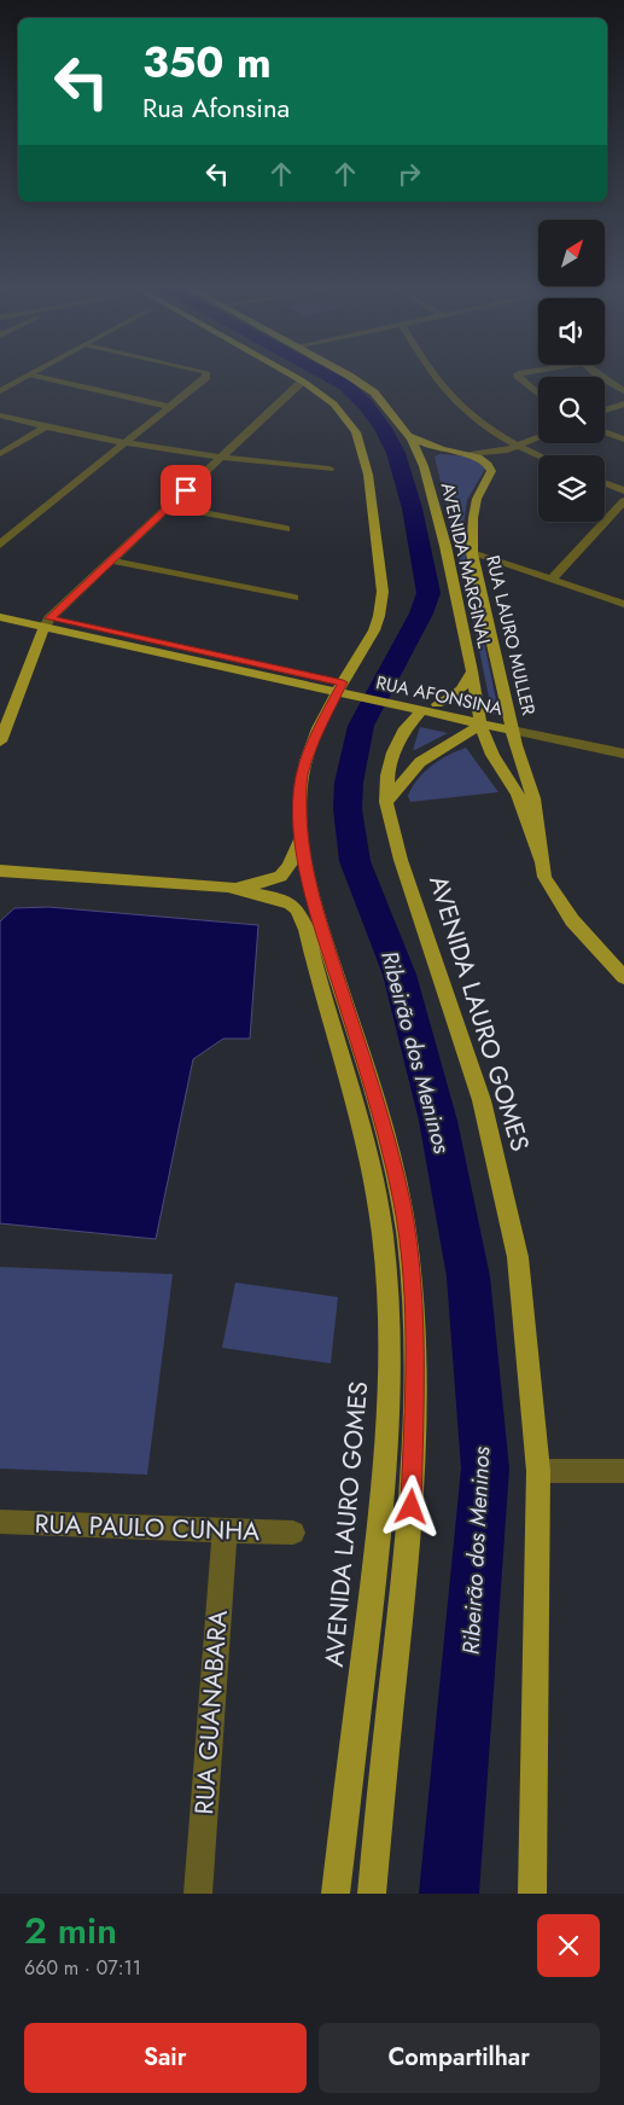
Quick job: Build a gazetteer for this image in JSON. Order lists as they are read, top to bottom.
{
  "streets": {
    "main road": [
      "AVENIDA MARGINAL",
      "RUA LAURO MULLER",
      "RUA AFONSINA",
      "AVENIDA LAURO GOMES"
    ],
    "street": ["RUA PAULO CUNHA", "RUA GUANABARA"]
  },
  "crossings": [
    ["AVENIDA MARGINAL", "RUA LAURO MULLER"],
    ["AVENIDA MARGINAL", "RUA AFONSINA"],
    ["RUA LAURO MULLER", "RUA AFONSINA"],
    ["RUA AFONSINA", "AVENIDA LAURO GOMES"],
    ["RUA PAULO CUNHA", "RUA GUANABARA"]
  ],
  "water": ["Ribeirão dos Meninos"],
  "north": "top right",
  "page": {
    "turn": ["350 m", "Rua Afonsina"],
    "heading": ["2 min", "660 m · 07:11"],
    "buttons": ["Sair", "Compartilhar"]
  }
}
